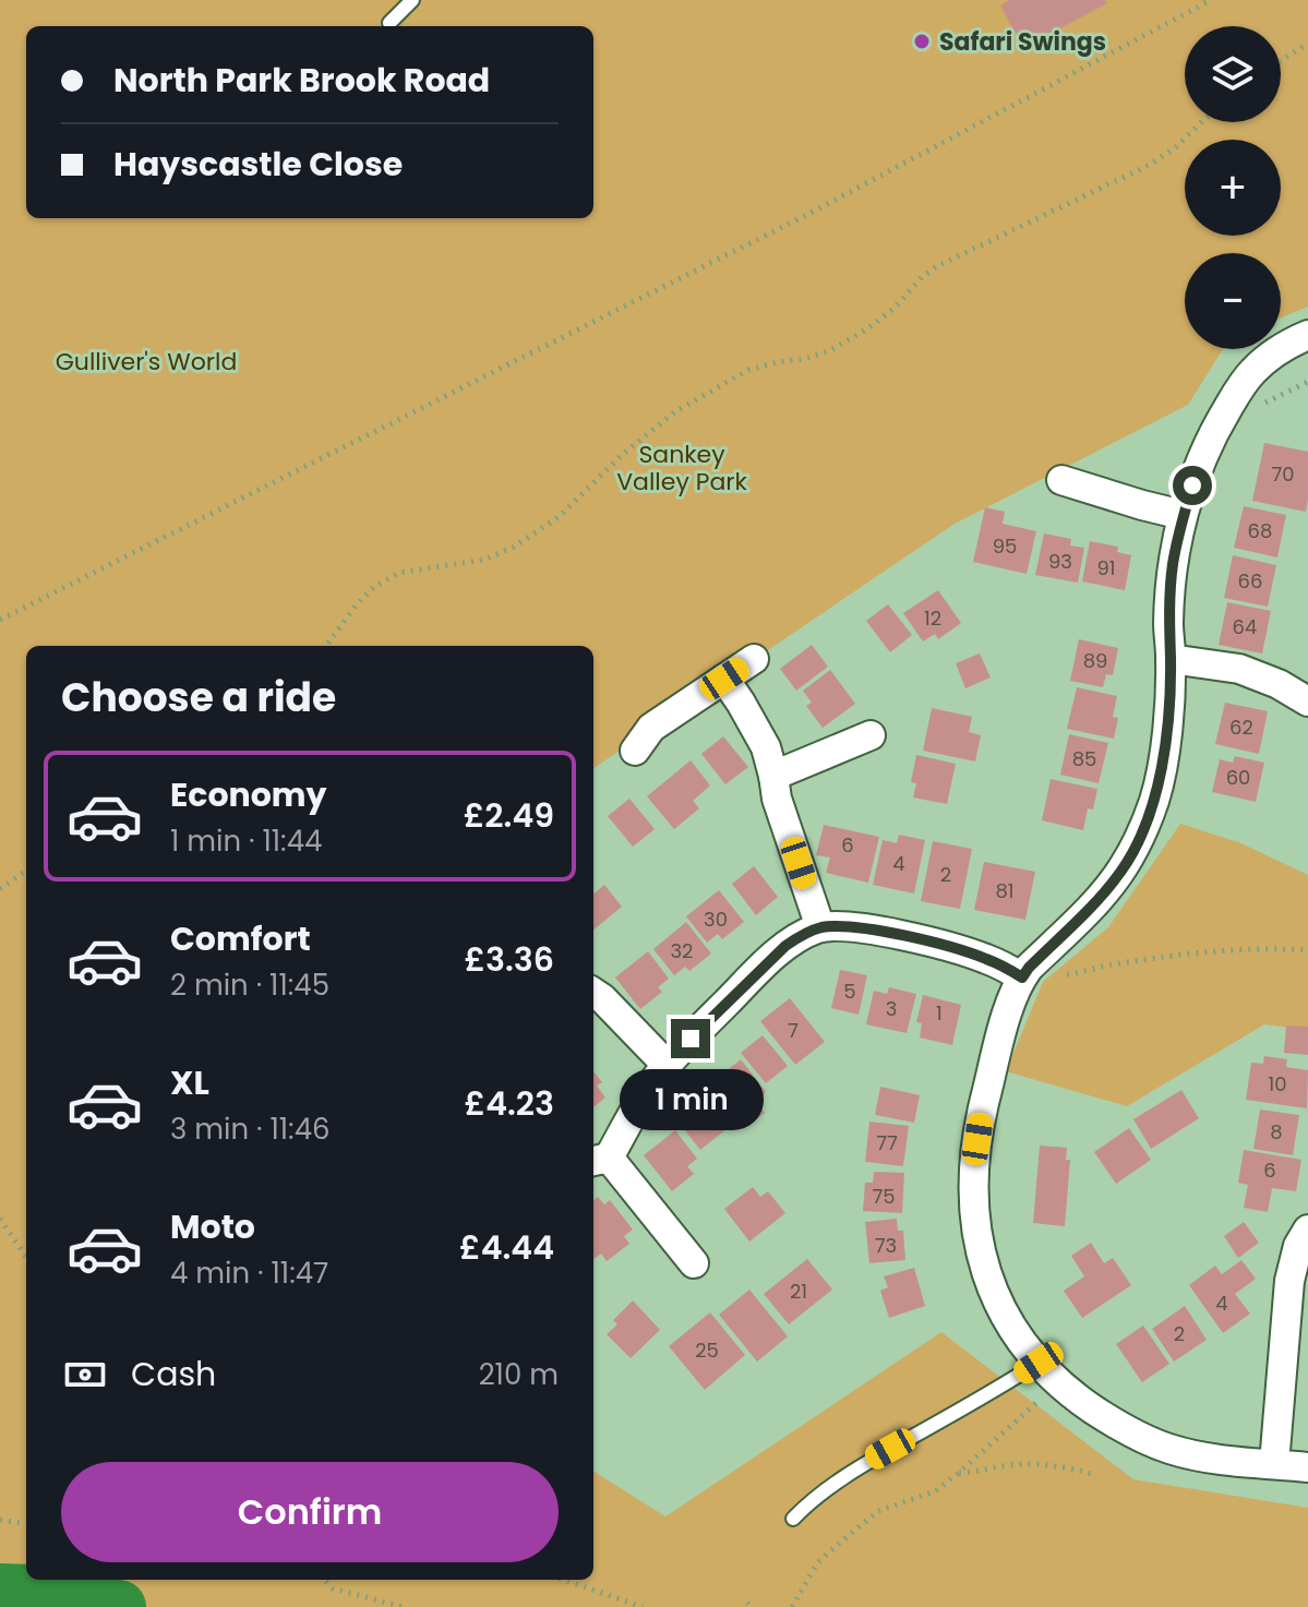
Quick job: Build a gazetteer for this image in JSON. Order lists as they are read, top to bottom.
{
  "parks": ["Gulliver's World", "Sankey Valley Park"],
  "places": ["Safari Swings"],
  "house_numbers": [
    "70",
    "68",
    "95",
    "93",
    "91",
    "66",
    "12",
    "64",
    "89",
    "62",
    "85",
    "60",
    "6",
    "4",
    "2",
    "81",
    "30",
    "32",
    "5",
    "3",
    "1",
    "7",
    "10",
    "8",
    "77",
    "6",
    "75",
    "73",
    "21",
    "4",
    "2",
    "25"
  ],
  "page": {
    "map_buttons": ["+", "−"],
    "banner": ["North Park Brook Road", "Hayscastle Close"],
    "heading": "Choose a ride",
    "list": [
      {
        "name": "Economy",
        "note": "1 min · 11:44",
        "value": "£2.49"
      },
      {
        "name": "Comfort",
        "note": "2 min · 11:45",
        "value": "£3.36"
      },
      {
        "name": "XL",
        "note": "3 min · 11:46",
        "value": "£4.23"
      },
      {
        "name": "Moto",
        "note": "4 min · 11:47",
        "value": "£4.44"
      }
    ],
    "bubble": "1 min",
    "pay": ["Cash", "210 m"],
    "buttons": "Confirm"
  }
}
